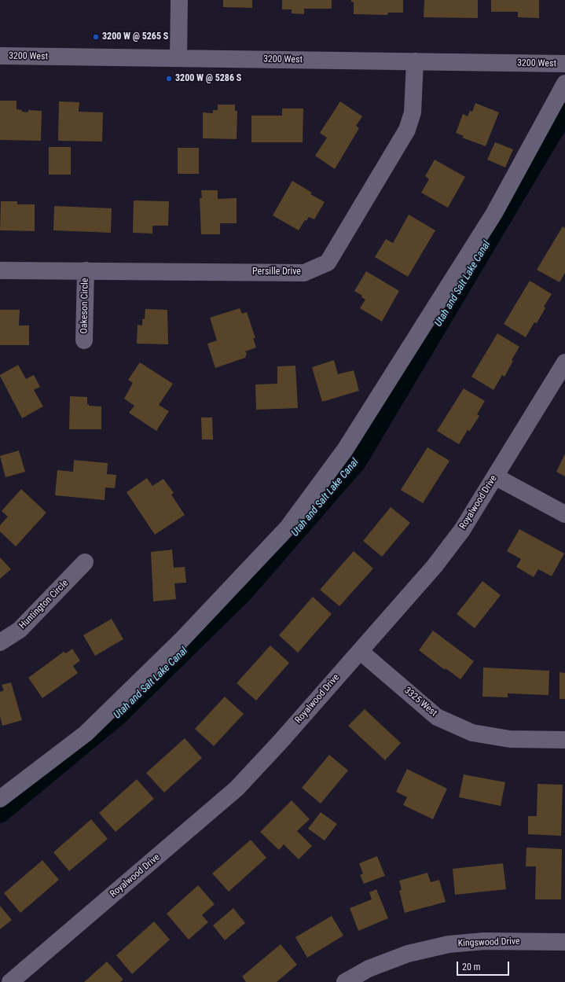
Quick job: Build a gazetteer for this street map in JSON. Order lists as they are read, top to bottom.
{
  "streets": {
    "street": [
      "3200 West",
      "Persille Drive",
      "Oakeson Circle",
      "Royalwood Drive",
      "Huntington Circle",
      "3325 West",
      "Kingswood Drive"
    ]
  },
  "crossings": [
    ["3200 West", "Persille Drive"],
    ["Persille Drive", "Oakeson Circle"],
    ["Royalwood Drive", "3325 West"]
  ],
  "water": ["Utah and Salt Lake Canal"],
  "places": ["3200 W @ 5265 S", "3200 W @ 5286 S"],
  "scale_bar": "20 m"
}
